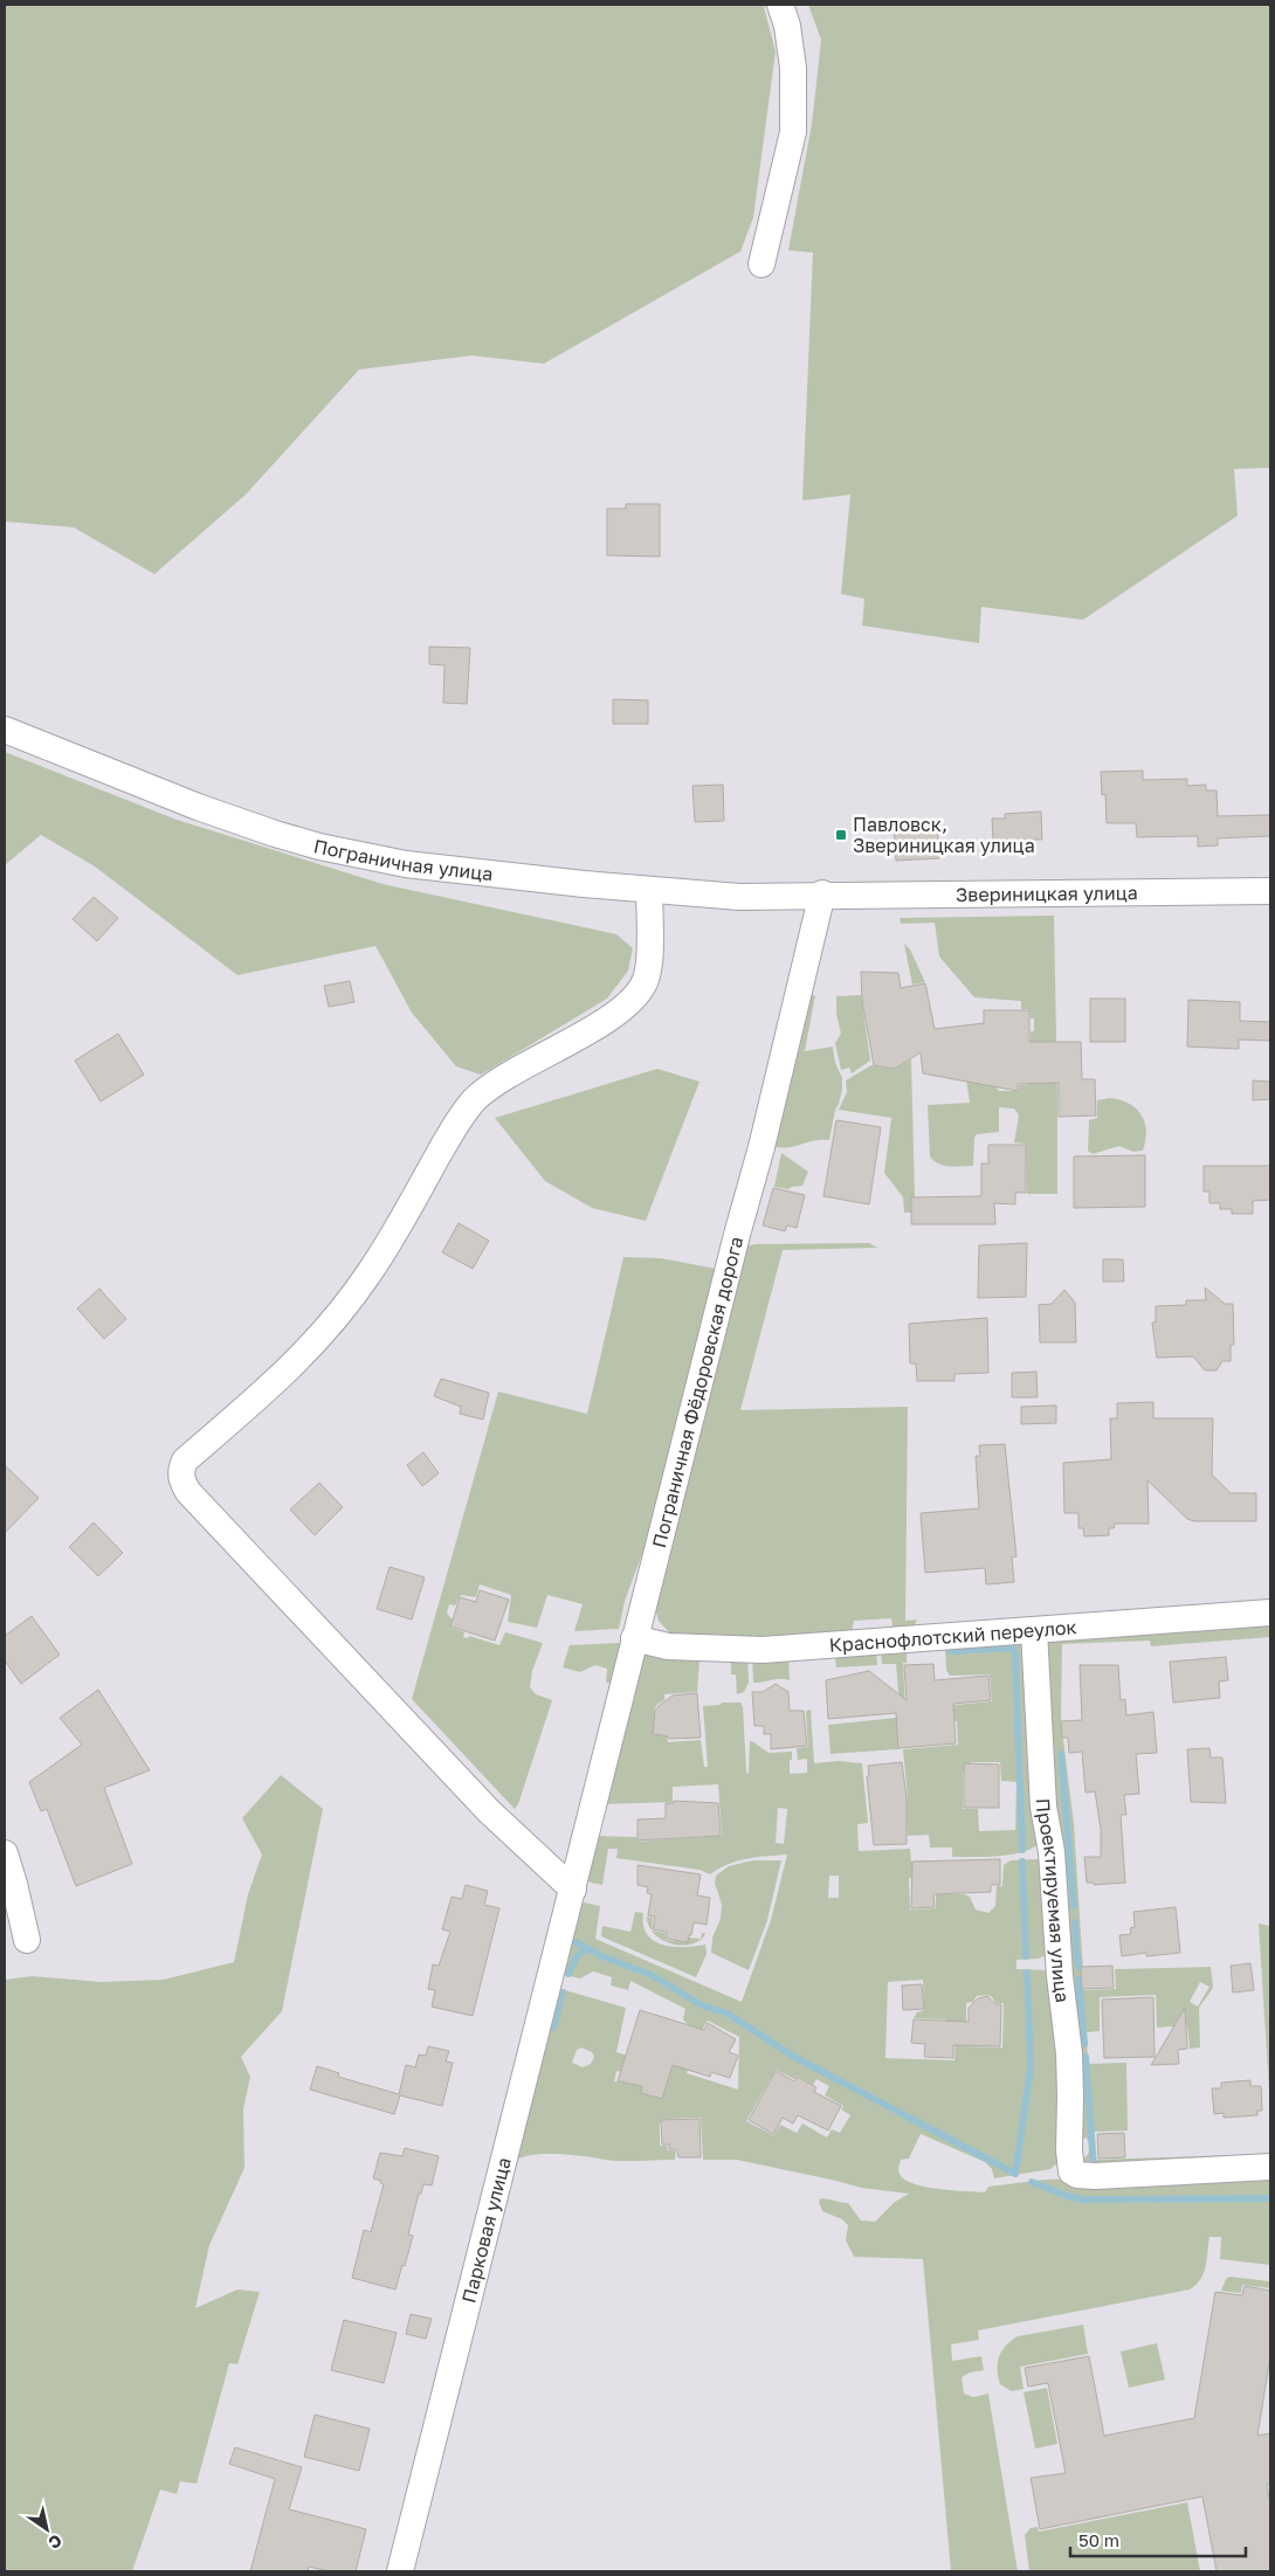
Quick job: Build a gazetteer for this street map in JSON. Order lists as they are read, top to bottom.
{
  "streets": {
    "street": [
      "Пограничная улица",
      "Звериницкая улица",
      "Пограничная Фёдоровская дорога",
      "Краснофлотский переулок",
      "Проектируемая улица",
      "Парковая улица"
    ]
  },
  "crossings": [
    ["Пограничная улица", "Звериницкая улица"],
    ["Пограничная улица", "Пограничная Фёдоровская дорога"],
    ["Звериницкая улица", "Пограничная Фёдоровская дорога"],
    ["Пограничная Фёдоровская дорога", "Краснофлотский переулок"],
    ["Пограничная Фёдоровская дорога", "Парковая улица"],
    ["Краснофлотский переулок", "Проектируемая улица"]
  ],
  "places": {
    "transit": ["Павловск, Звериницкая улица"]
  },
  "scale_bar": "50 m",
  "north": "bottom right"
}
